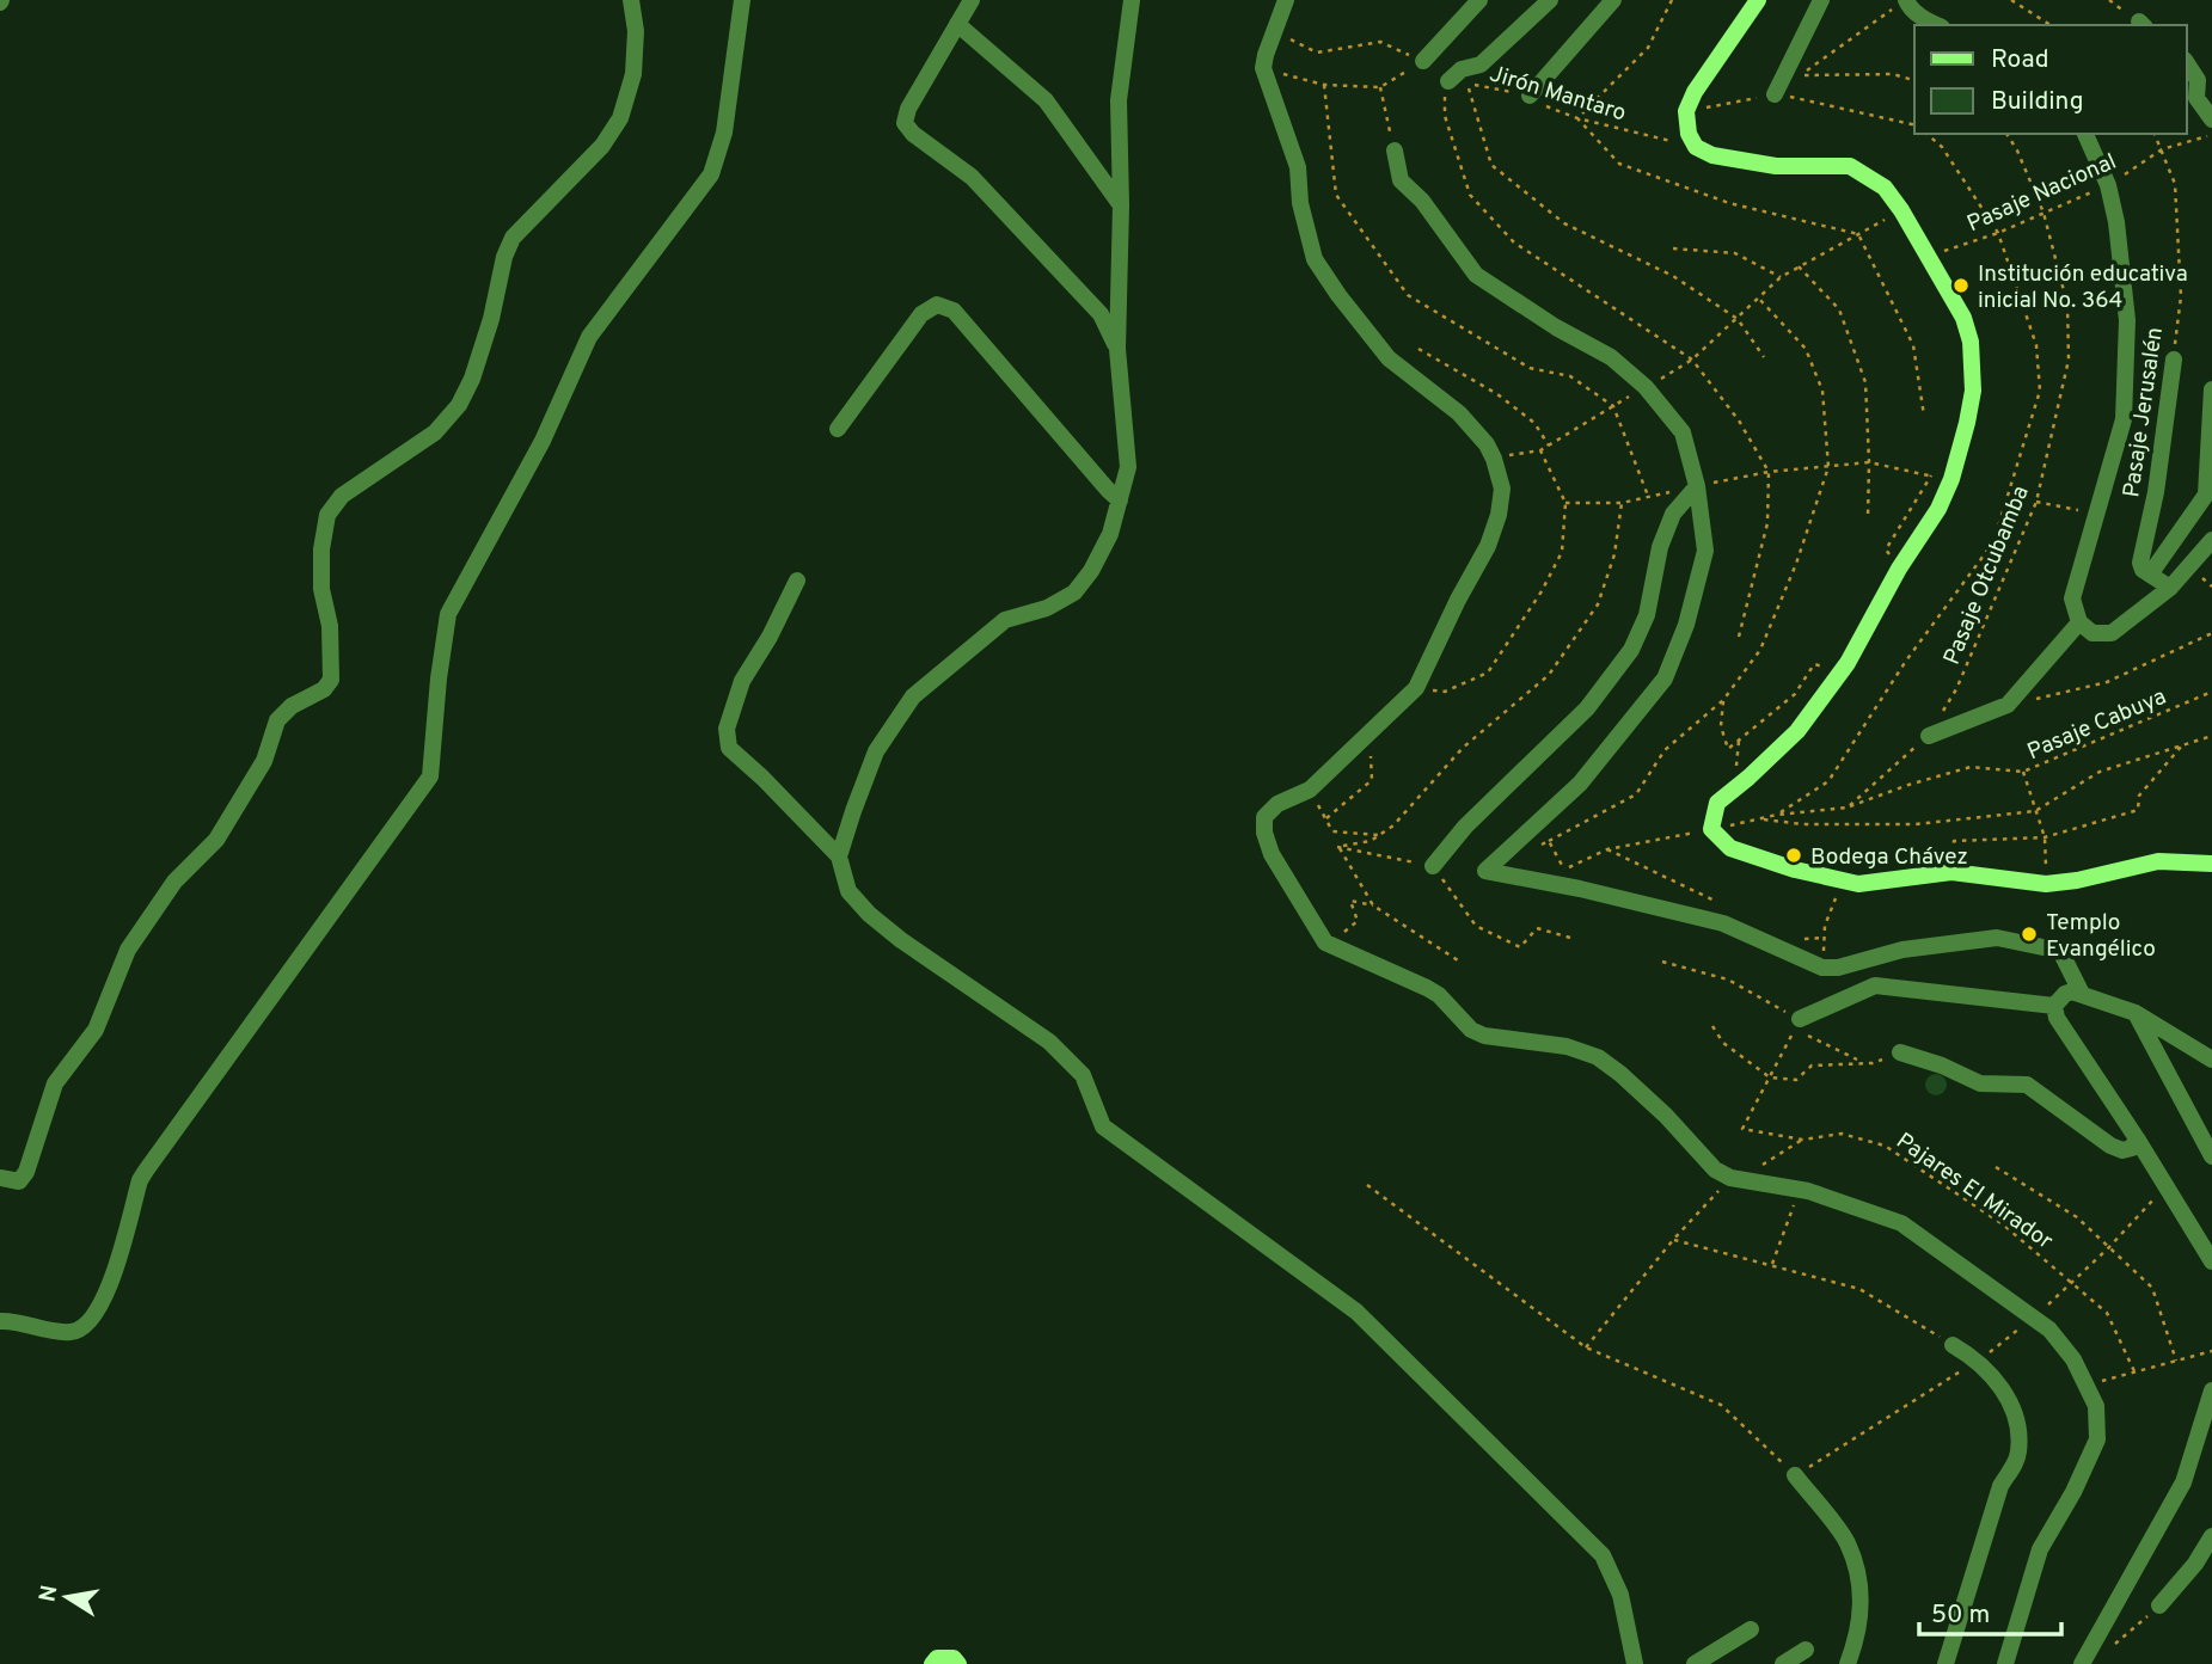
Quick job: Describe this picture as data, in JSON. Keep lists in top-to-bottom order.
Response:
{
  "streets": {
    "street": ["Pasaje Jerusalén"],
    "path": [
      "Jirón Mantaro",
      "Pasaje Nacional",
      "Pasaje Otcubamba",
      "Pasaje Cabuya",
      "Pajares El Mirador"
    ]
  },
  "crossings": [
    ["Pasaje Nacional", "Pasaje Jerusalén"],
    ["Pasaje Nacional", "Pasaje Otcubamba"],
    ["Pasaje Otcubamba", "Pasaje Cabuya"]
  ],
  "places": ["Institución educativa inicial No. 364", "Bodega Chávez", "Templo Evangélico"],
  "legend": ["Road", "Building"],
  "scale_bar": "50 m",
  "north": "left"
}
